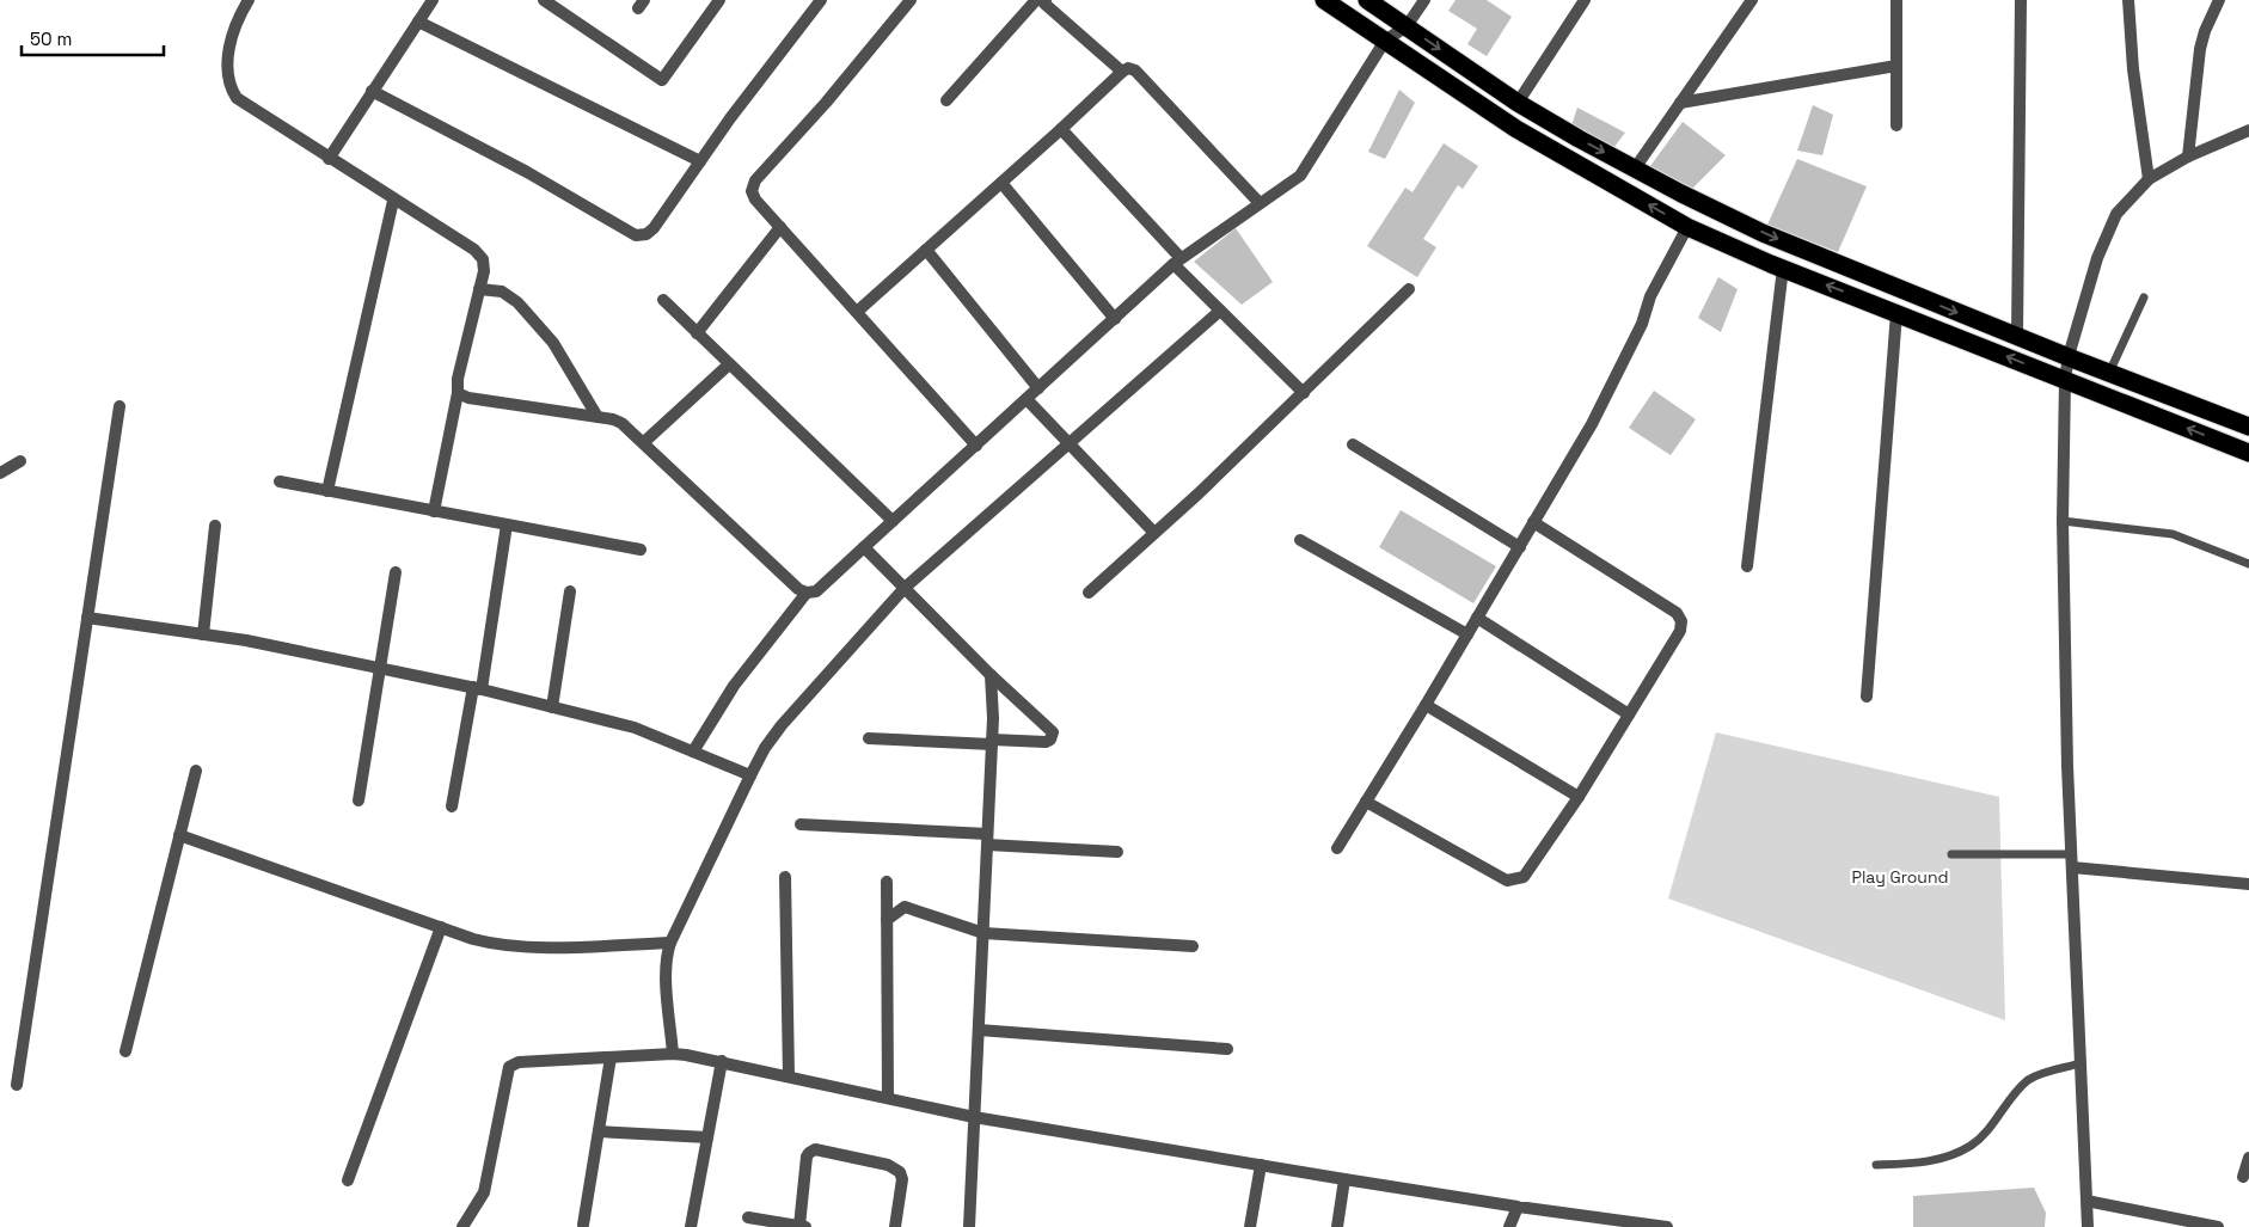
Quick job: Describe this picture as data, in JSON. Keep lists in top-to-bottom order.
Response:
{
  "parks": ["Play Ground"],
  "scale_bar": "50 m"
}
